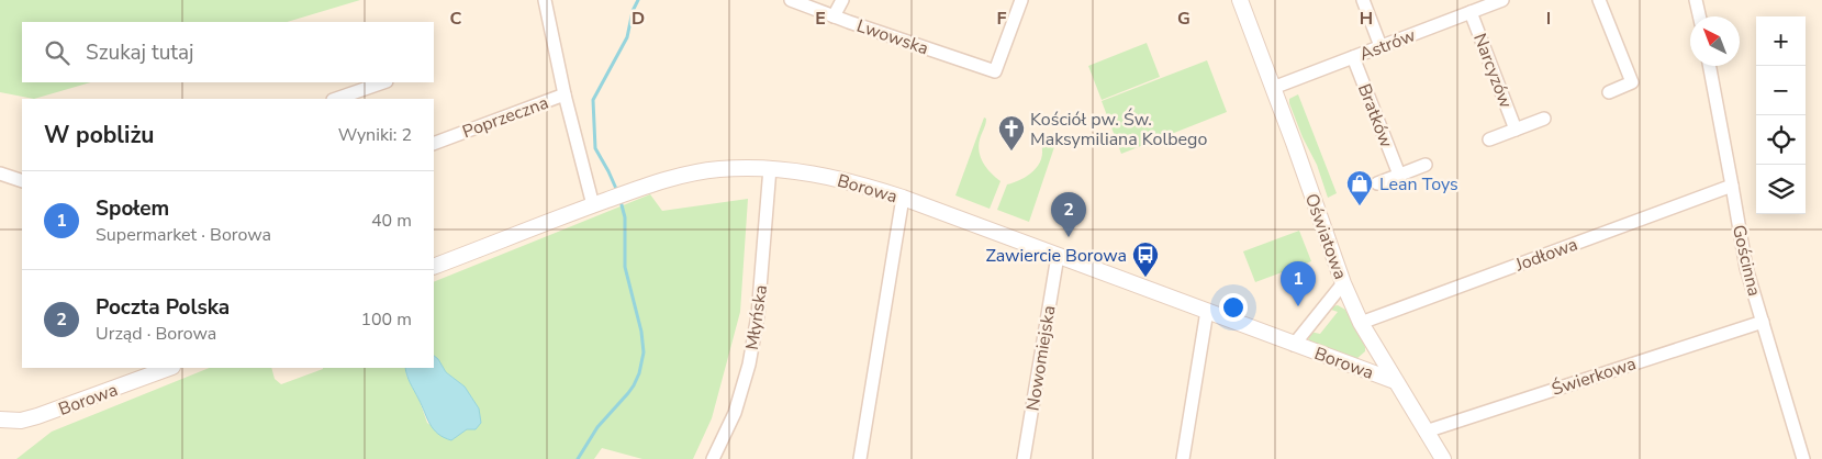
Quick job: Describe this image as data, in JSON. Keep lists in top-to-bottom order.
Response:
{
  "streets": {
    "street": [
      "Lwowska",
      "Astrów",
      "Narcyzów",
      "Bratków",
      "Poprzeczna",
      "Borowa",
      "Oświatowa",
      "Jodłowa",
      "Gościnna",
      "Młyńska",
      "Nowomiejska",
      "Świerkowa"
    ]
  },
  "crossings": [
    ["Astrów", "Narcyzów"],
    ["Astrów", "Bratków"],
    ["Astrów", "Oświatowa"],
    ["Poprzeczna", "Borowa"],
    ["Borowa", "Oświatowa"],
    ["Borowa", "Młyńska"],
    ["Borowa", "Nowomiejska"],
    ["Oświatowa", "Jodłowa"],
    ["Oświatowa", "Świerkowa"],
    ["Jodłowa", "Gościnna"],
    ["Gościnna", "Świerkowa"]
  ],
  "places": {
    "church": ["Kościół pw. Św. Maksymiliana Kolbego"],
    "shop": ["Lean Toys"],
    "bus stop": ["Zawiercie Borowa"]
  },
  "north": "top left",
  "page": {
    "map_buttons": ["+", "−"],
    "search": "Szukaj tutaj",
    "heading": ["W pobliżu", "Wyniki: 2"],
    "list": [
      {
        "mark": "1",
        "name": "Społem",
        "note": "Supermarket · Borowa",
        "value": "40 m"
      },
      {
        "mark": "2",
        "name": "Poczta Polska",
        "note": "Urząd · Borowa",
        "value": "100 m"
      }
    ],
    "pins": ["2", "1"]
  },
  "grid": {
    "columns": [
      "C",
      "D",
      "E",
      "F",
      "G",
      "H",
      "I"
    ]
  }
}
